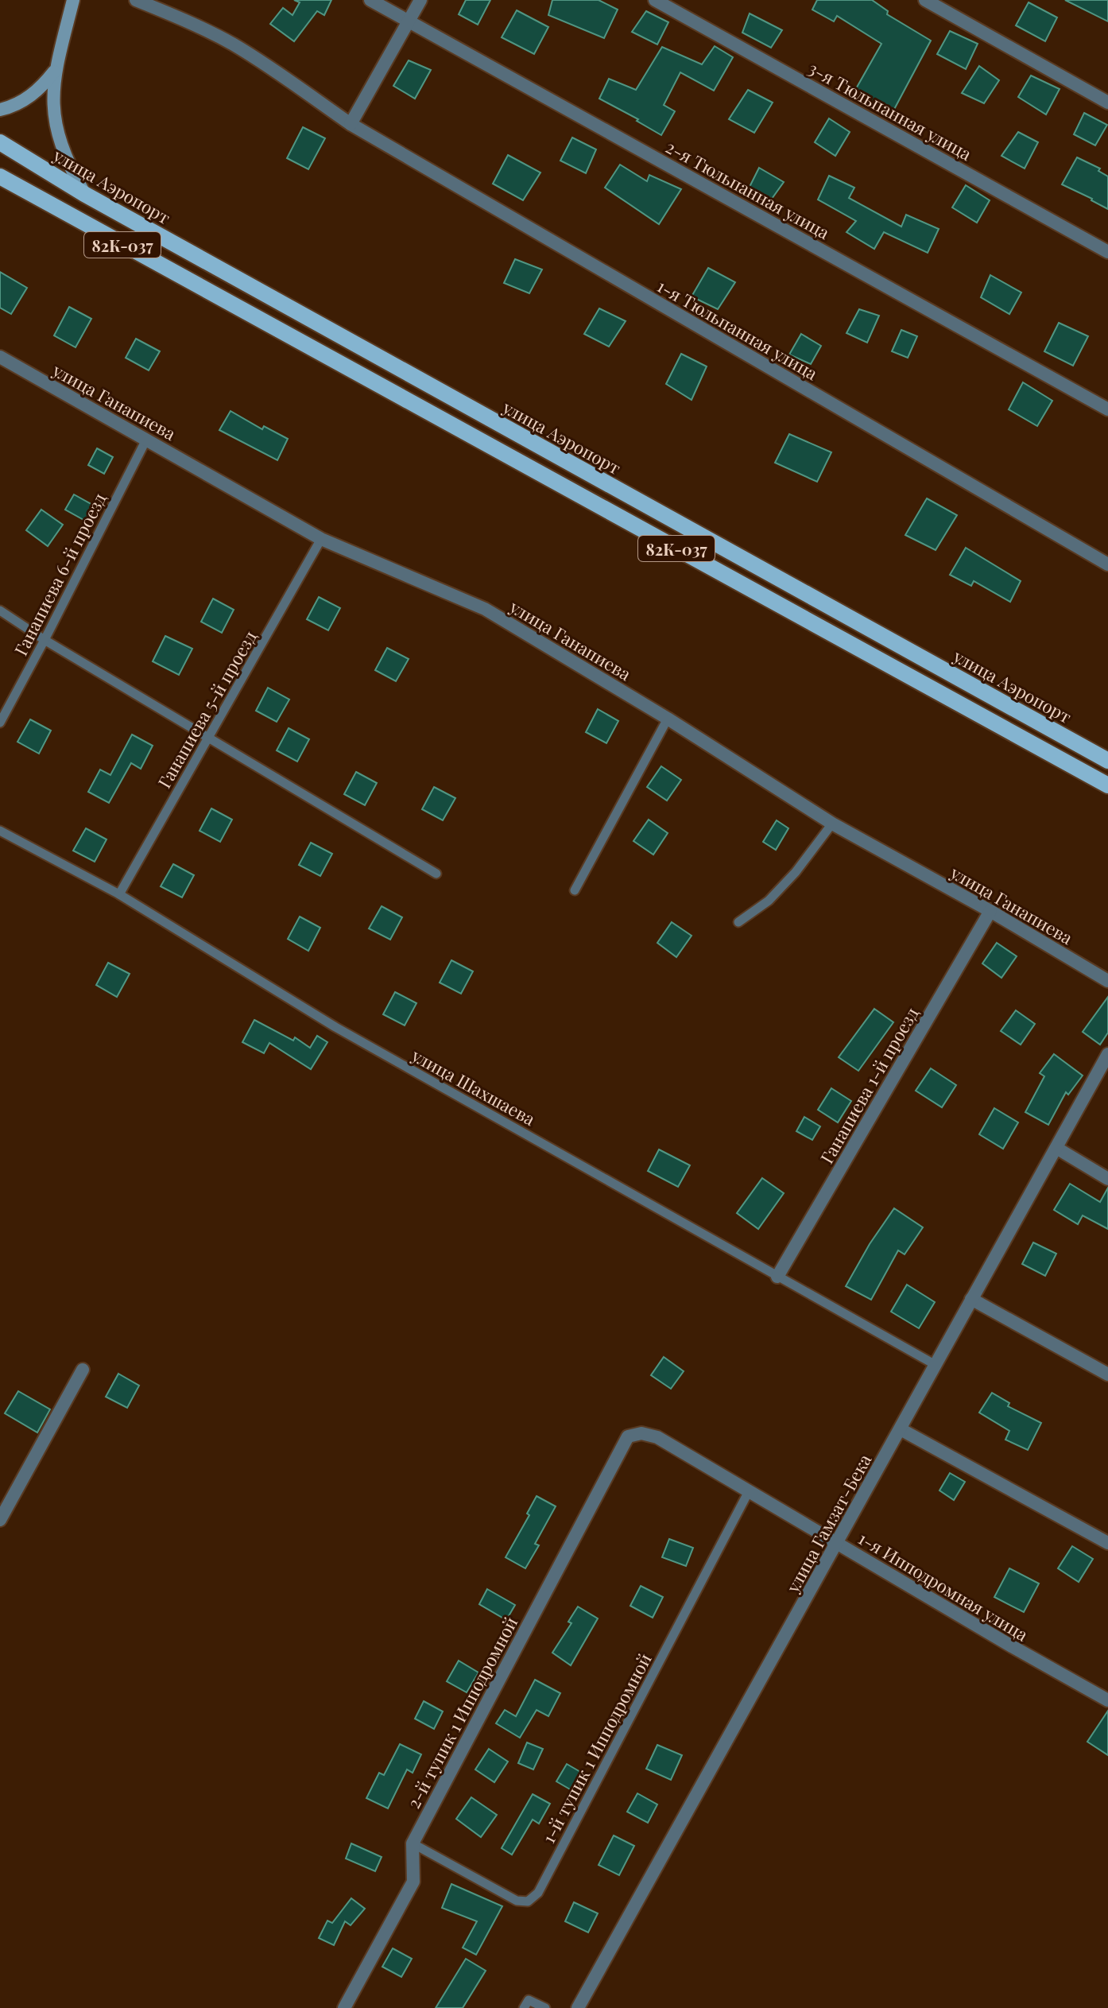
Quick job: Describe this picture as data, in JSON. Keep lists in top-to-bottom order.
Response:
{
  "streets": {
    "main road": ["улица Аэропорт", "82К-037"],
    "street": [
      "3-я Тюльпанная улица",
      "2-я Тюльпанная улица",
      "1-я Тюльпанная улица",
      "улица Ганапиева",
      "Ганапиева 1-й проезд",
      "улица Гамзат-Бека",
      "1-я Ипподромная улица",
      "2-й тупик 1 Ипподромной"
    ],
    "lane": [
      "Ганапиева 6-й проезд",
      "Ганапиева 5-й проезд",
      "улица Шахшаева",
      "1-й тупик 1 Ипподромной"
    ]
  },
  "crossings": [
    ["улица Ганапиева", "Ганапиева 6-й проезд"],
    ["улица Ганапиева", "Ганапиева 5-й проезд"],
    ["улица Ганапиева", "Ганапиева 1-й проезд"],
    ["Ганапиева 5-й проезд", "улица Шахшаева"],
    ["Ганапиева 1-й проезд", "улица Шахшаева"],
    ["улица Шахшаева", "улица Гамзат-Бека"],
    ["улица Гамзат-Бека", "1-я Ипподромная улица"],
    ["1-я Ипподромная улица", "2-й тупик 1 Ипподромной"],
    ["1-я Ипподромная улица", "1-й тупик 1 Ипподромной"],
    ["2-й тупик 1 Ипподромной", "1-й тупик 1 Ипподромной"]
  ]
}
